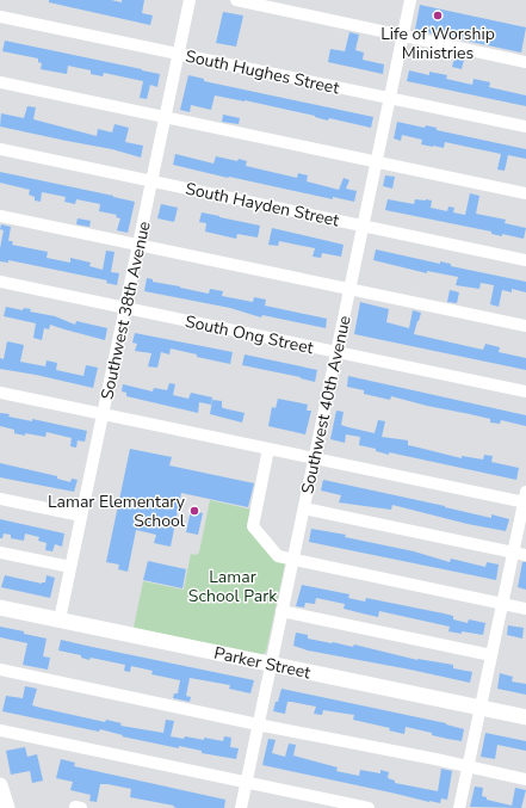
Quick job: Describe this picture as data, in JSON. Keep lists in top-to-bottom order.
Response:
{
  "streets": {
    "main road": ["Parker Street"],
    "street": [
      "South Hughes Street",
      "South Hayden Street",
      "Southwest 38th Avenue",
      "South Ong Street",
      "Southwest 40th Avenue"
    ]
  },
  "crossings": [
    ["South Hughes Street", "Southwest 38th Avenue"],
    ["South Hughes Street", "Southwest 40th Avenue"],
    ["South Hayden Street", "Southwest 38th Avenue"],
    ["South Hayden Street", "Southwest 40th Avenue"],
    ["Southwest 38th Avenue", "South Ong Street"],
    ["Southwest 38th Avenue", "Parker Street"],
    ["South Ong Street", "Southwest 40th Avenue"],
    ["Southwest 40th Avenue", "Parker Street"]
  ],
  "parks": ["Lamar School Park"],
  "places": ["Life of Worship Ministries", "Lamar Elementary School"]
}
